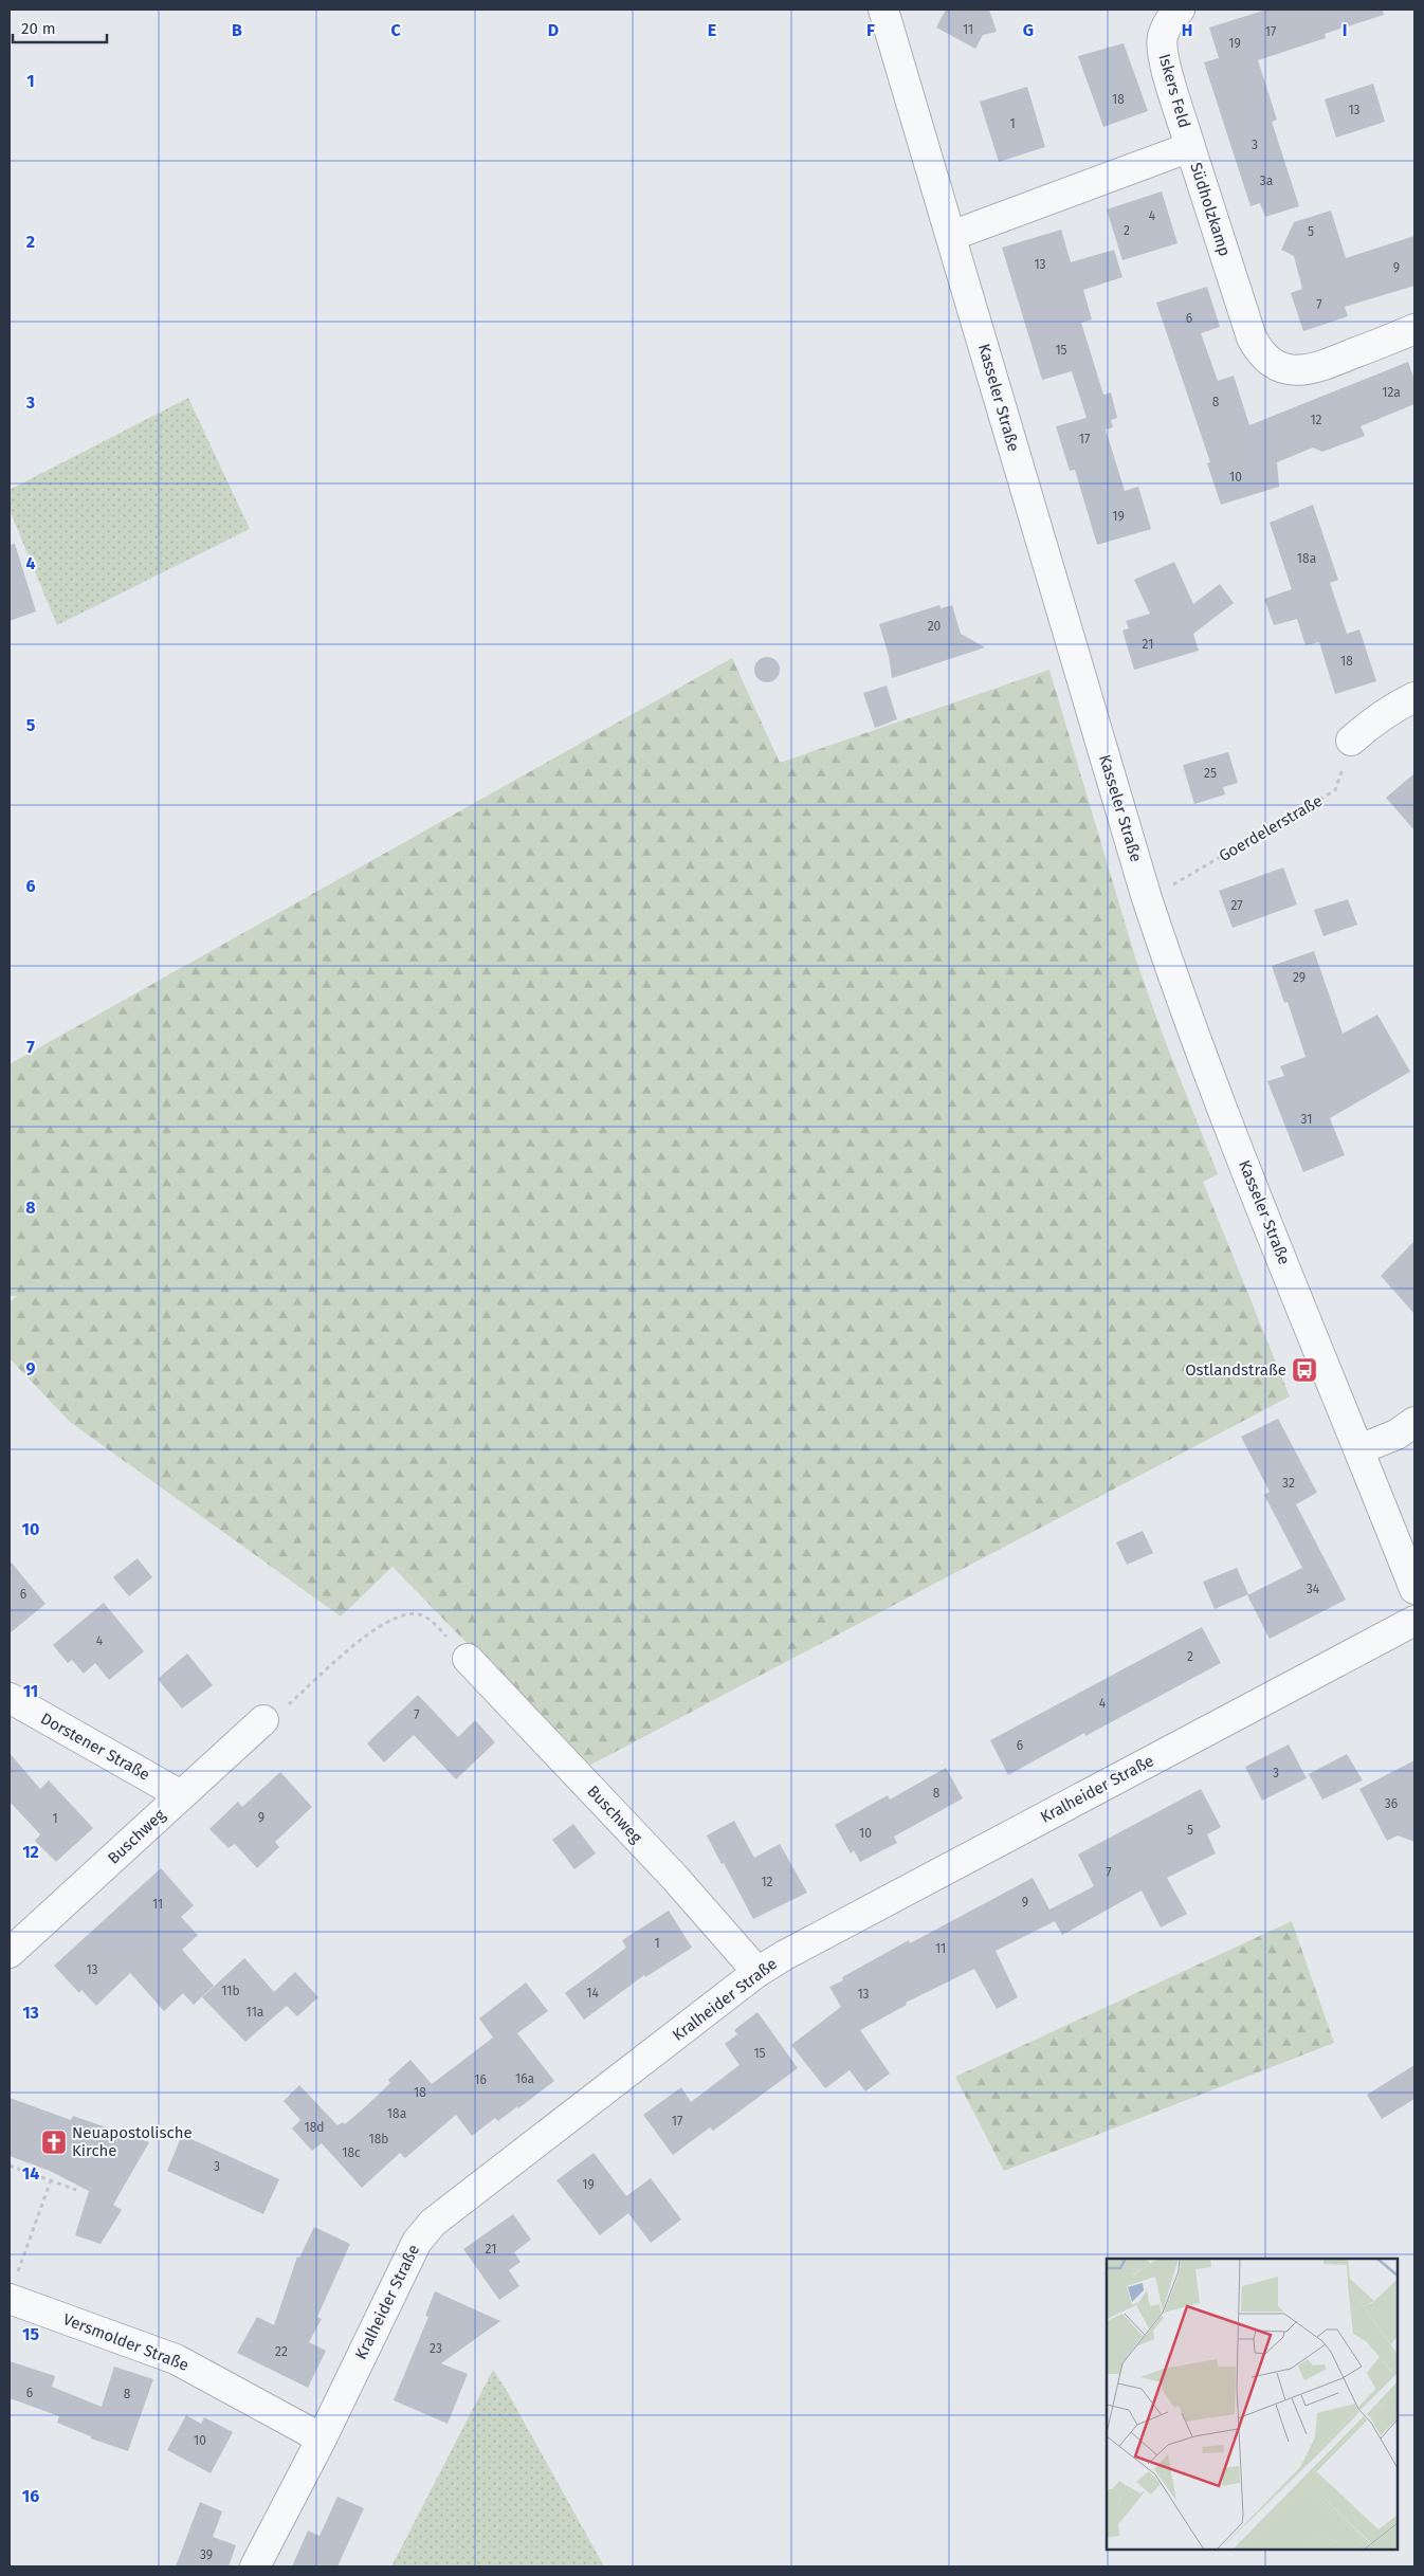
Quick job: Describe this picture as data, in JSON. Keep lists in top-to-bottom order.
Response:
{
  "streets": {
    "street": [
      "Iskers Feld",
      "Südholzkamp",
      "Kasseler Straße",
      "Dorstener Straße",
      "Kralheider Straße",
      "Buschweg",
      "Versmolder Straße"
    ],
    "path": ["Goerdelerstraße"]
  },
  "crossings": [
    ["Iskers Feld", "Südholzkamp"],
    ["Südholzkamp", "Kasseler Straße"],
    ["Kasseler Straße", "Goerdelerstraße"],
    ["Dorstener Straße", "Buschweg"],
    ["Kralheider Straße", "Buschweg"],
    ["Kralheider Straße", "Versmolder Straße"]
  ],
  "places": {
    "bus stop": ["Ostlandstraße"],
    "church": ["Neuapostolische Kirche"]
  },
  "house_numbers": [
    "11",
    "17",
    "19",
    "18",
    "13",
    "1",
    "3",
    "3a",
    "4",
    "2",
    "5",
    "13",
    "9",
    "7",
    "6",
    "15",
    "12a",
    "8",
    "12",
    "17",
    "10",
    "19",
    "18a",
    "20",
    "21",
    "18",
    "25",
    "27",
    "29",
    "31",
    "32",
    "34",
    "6",
    "4",
    "2",
    "4",
    "7",
    "6",
    "3",
    "8",
    "36",
    "9",
    "1",
    "5",
    "10",
    "7",
    "12",
    "9",
    "11",
    "1",
    "11",
    "13",
    "11b",
    "14",
    "13",
    "11a",
    "15",
    "16a",
    "16",
    "18",
    "18a",
    "17",
    "18d",
    "18b",
    "18c",
    "3",
    "19",
    "21",
    "23",
    "22",
    "6",
    "8",
    "10",
    "39"
  ],
  "scale_bar": "20 m",
  "grid": {
    "columns": [
      "B",
      "C",
      "D",
      "E",
      "F",
      "G",
      "H",
      "I"
    ],
    "rows": [
      "1",
      "2",
      "3",
      "4",
      "5",
      "6",
      "7",
      "8",
      "9",
      "10",
      "11",
      "12",
      "13",
      "14",
      "15",
      "16"
    ]
  }
}
